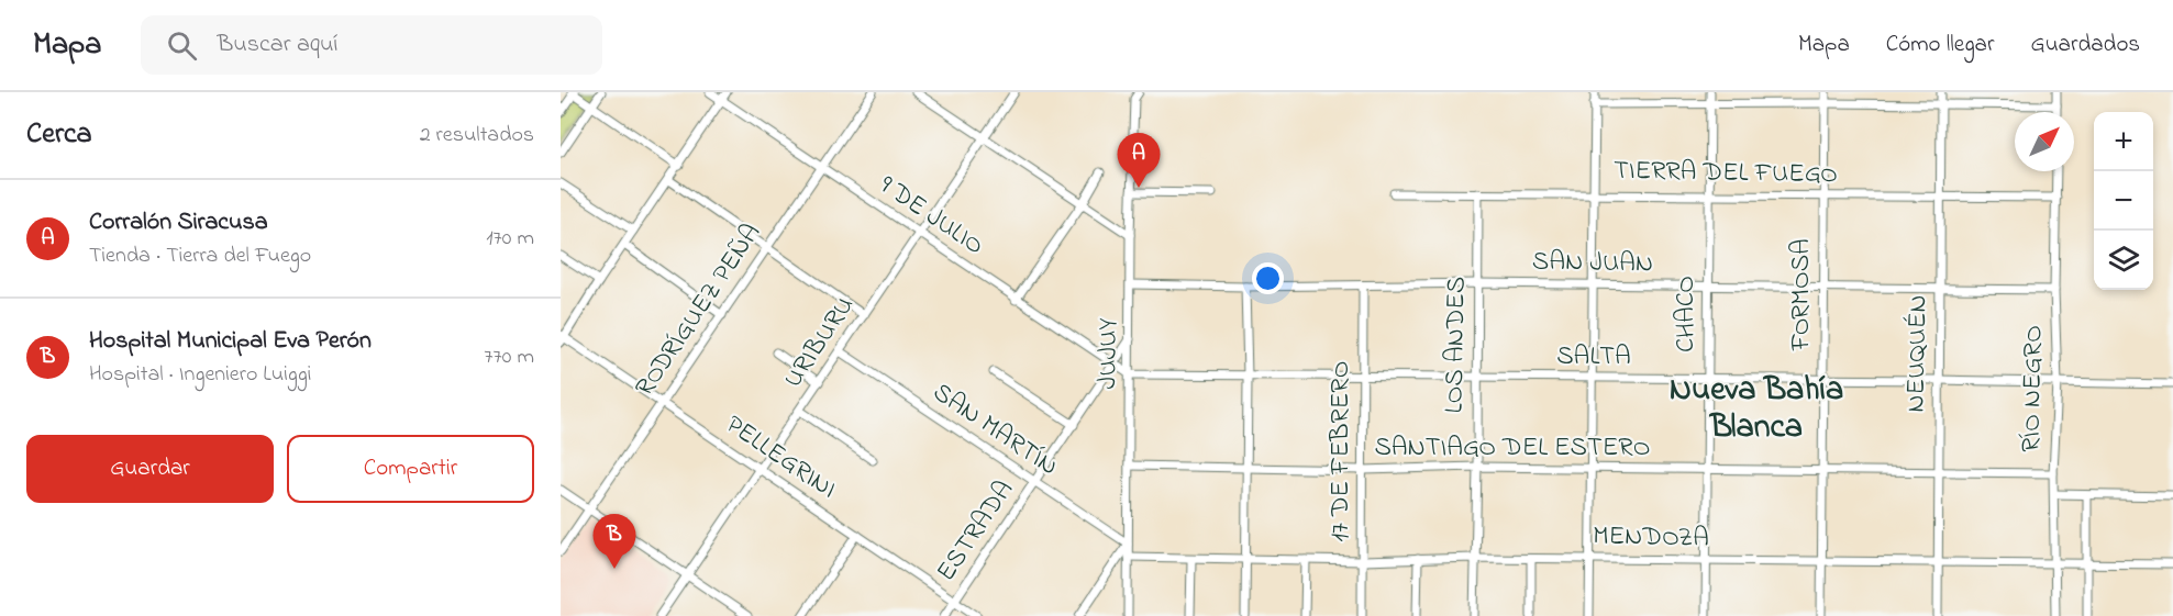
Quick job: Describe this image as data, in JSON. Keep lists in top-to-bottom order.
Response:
{
  "streets": {
    "street": [
      "TIERRA DEL FUEGO",
      "9 DE JULIO",
      "SAN JUAN",
      "FORMOSA",
      "RODRÍGUEZ PEÑA",
      "CHACO",
      "URIBURU",
      "LOS ANDES",
      "JUJUY",
      "NEUQUÉN",
      "SALTA",
      "RÍO NEGRO",
      "SAN MARTÍN",
      "SANTIAGO DEL ESTERO",
      "17 DE FEBRERO",
      "PELLEGRINI",
      "ESTRADA",
      "MENDOZA"
    ]
  },
  "crossings": [
    ["TIERRA DEL FUEGO", "FORMOSA"],
    ["TIERRA DEL FUEGO", "CHACO"],
    ["TIERRA DEL FUEGO", "LOS ANDES"],
    ["TIERRA DEL FUEGO", "NEUQUÉN"],
    ["TIERRA DEL FUEGO", "RÍO NEGRO"],
    ["9 DE JULIO", "RODRÍGUEZ PEÑA"],
    ["9 DE JULIO", "URIBURU"],
    ["9 DE JULIO", "JUJUY"],
    ["9 DE JULIO", "SALTA"],
    ["9 DE JULIO", "ESTRADA"],
    ["SAN JUAN", "FORMOSA"],
    ["SAN JUAN", "CHACO"],
    ["SAN JUAN", "LOS ANDES"],
    ["SAN JUAN", "JUJUY"],
    ["SAN JUAN", "NEUQUÉN"],
    ["SAN JUAN", "RÍO NEGRO"],
    ["SAN JUAN", "17 DE FEBRERO"],
    ["FORMOSA", "SALTA"],
    ["FORMOSA", "SANTIAGO DEL ESTERO"],
    ["FORMOSA", "MENDOZA"],
    ["RODRÍGUEZ PEÑA", "PELLEGRINI"],
    ["CHACO", "SALTA"],
    ["CHACO", "SANTIAGO DEL ESTERO"],
    ["CHACO", "MENDOZA"],
    ["URIBURU", "SAN MARTÍN"],
    ["URIBURU", "PELLEGRINI"],
    ["LOS ANDES", "SALTA"],
    ["LOS ANDES", "SANTIAGO DEL ESTERO"],
    ["LOS ANDES", "MENDOZA"],
    ["JUJUY", "SALTA"],
    ["JUJUY", "SAN MARTÍN"],
    ["JUJUY", "SANTIAGO DEL ESTERO"],
    ["JUJUY", "ESTRADA"],
    ["JUJUY", "MENDOZA"],
    ["NEUQUÉN", "SALTA"],
    ["NEUQUÉN", "SANTIAGO DEL ESTERO"],
    ["NEUQUÉN", "MENDOZA"],
    ["SALTA", "RÍO NEGRO"],
    ["SALTA", "17 DE FEBRERO"],
    ["RÍO NEGRO", "SANTIAGO DEL ESTERO"],
    ["RÍO NEGRO", "MENDOZA"],
    ["SAN MARTÍN", "ESTRADA"],
    ["SANTIAGO DEL ESTERO", "17 DE FEBRERO"],
    ["17 DE FEBRERO", "MENDOZA"],
    ["PELLEGRINI", "ESTRADA"]
  ],
  "districts": ["Nueva Bahía Blanca"],
  "north": "top right",
  "page": {
    "header": "Mapa",
    "search": "Buscar aquí",
    "nav": ["Mapa", "Cómo llegar", "Guardados"],
    "heading": ["Cerca", "2 resultados"],
    "map_buttons": ["+", "−"],
    "pins": ["A", "B"],
    "list": [
      {
        "mark": "A",
        "name": "Corralón Siracusa",
        "note": "Tienda · Tierra del Fuego",
        "value": "170 m"
      },
      {
        "mark": "B",
        "name": "Hospital Municipal Eva Perón",
        "note": "Hospital · Ingeniero Luiggi",
        "value": "770 m"
      }
    ],
    "buttons": ["Guardar", "Compartir"]
  }
}
